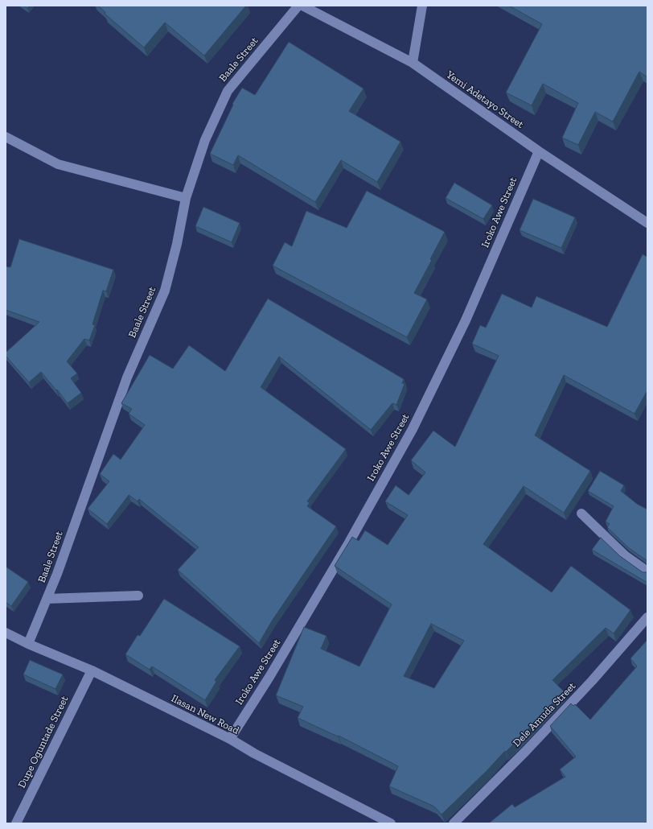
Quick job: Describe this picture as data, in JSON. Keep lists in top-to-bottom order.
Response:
{
  "streets": {
    "street": [
      "Baale Street",
      "Yemi Adetayo Street",
      "Iroko Awe Street",
      "Ilasan New Road",
      "Dele Amuda Street",
      "Dupe Oguntade Street"
    ]
  },
  "crossings": [
    ["Baale Street", "Ilasan New Road"],
    ["Yemi Adetayo Street", "Iroko Awe Street"],
    ["Iroko Awe Street", "Ilasan New Road"],
    ["Ilasan New Road", "Dupe Oguntade Street"]
  ]
}
